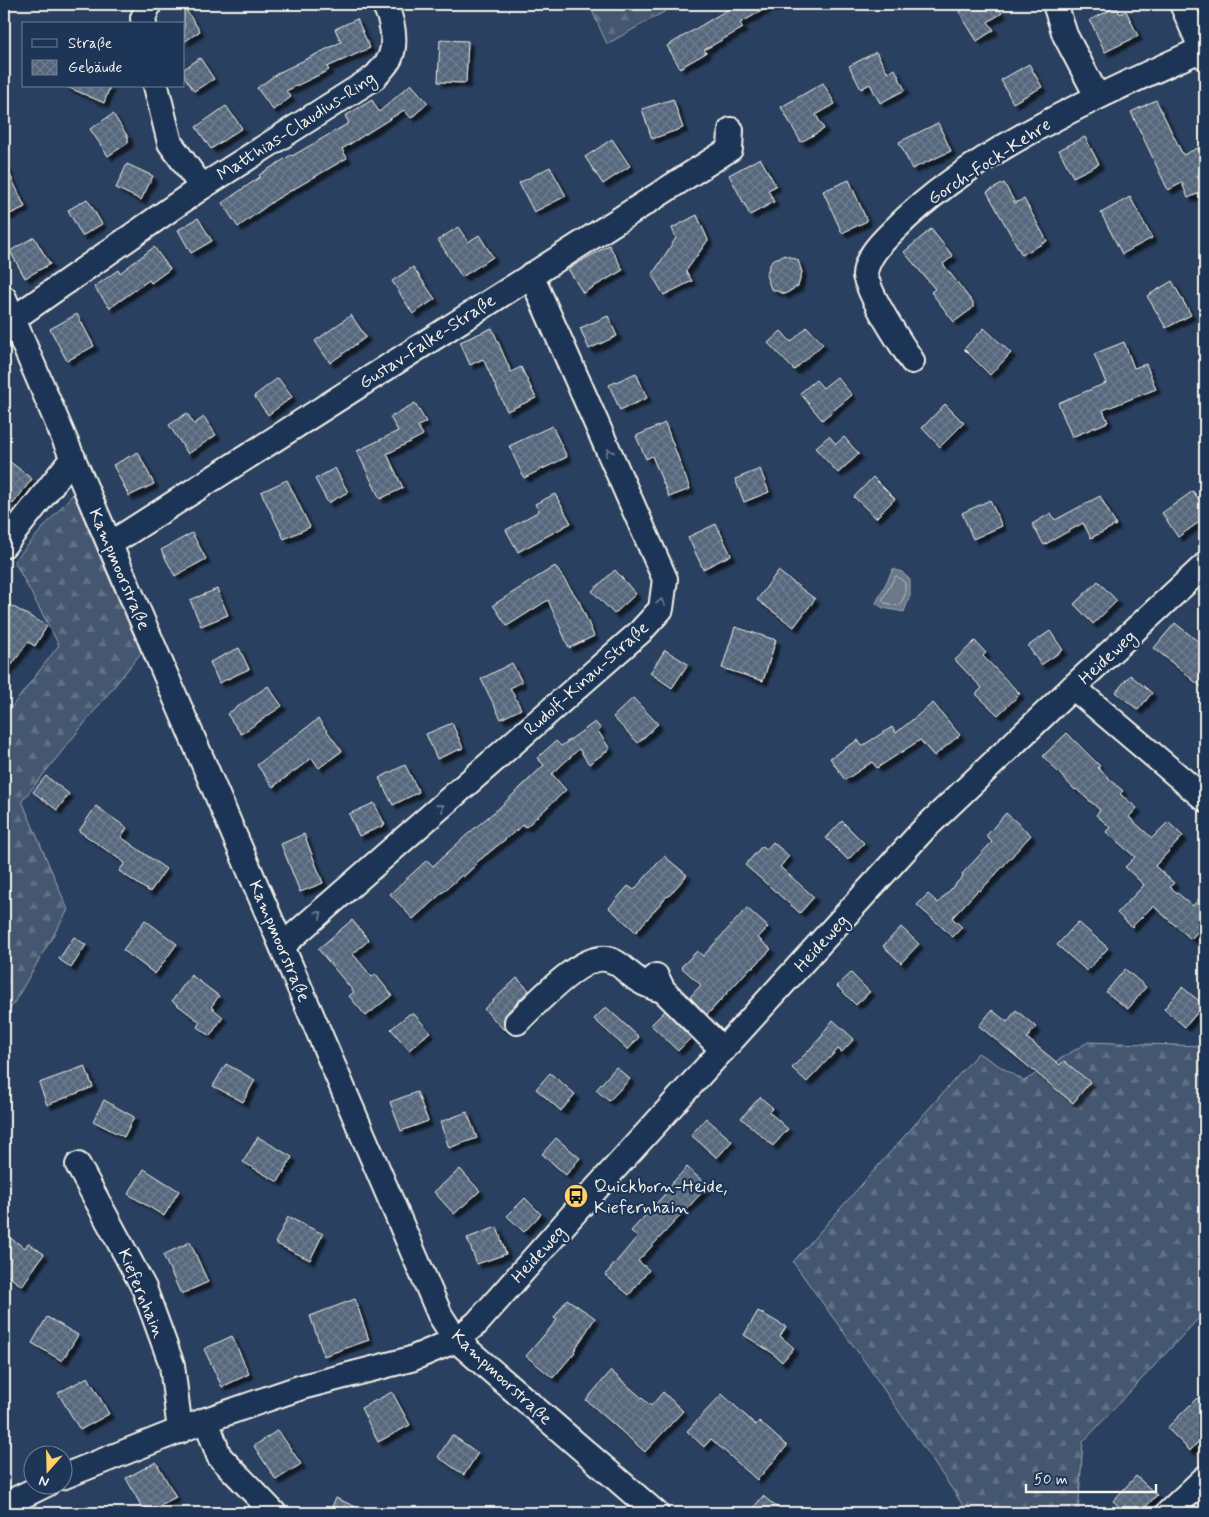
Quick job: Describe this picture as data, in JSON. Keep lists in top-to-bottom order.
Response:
{
  "streets": {
    "street": [
      "Matthias-Claudius-Ring",
      "Gorch-Fock-Kehre",
      "Gustav-Falke-Straße",
      "Kampmoorstraße",
      "Heideweg",
      "Rudolf-Kinau-Straße",
      "Kiefernhain"
    ]
  },
  "crossings": [
    ["Matthias-Claudius-Ring", "Kampmoorstraße"],
    ["Gustav-Falke-Straße", "Kampmoorstraße"],
    ["Gustav-Falke-Straße", "Rudolf-Kinau-Straße"],
    ["Kampmoorstraße", "Heideweg"],
    ["Kampmoorstraße", "Rudolf-Kinau-Straße"]
  ],
  "one_way": ["Rudolf-Kinau-Straße"],
  "places": {
    "bus stop": ["Quickborn-Heide, Kiefernhain"]
  },
  "legend": ["Straße", "Gebäude"],
  "scale_bar": "50 m",
  "north": "bottom"
}
